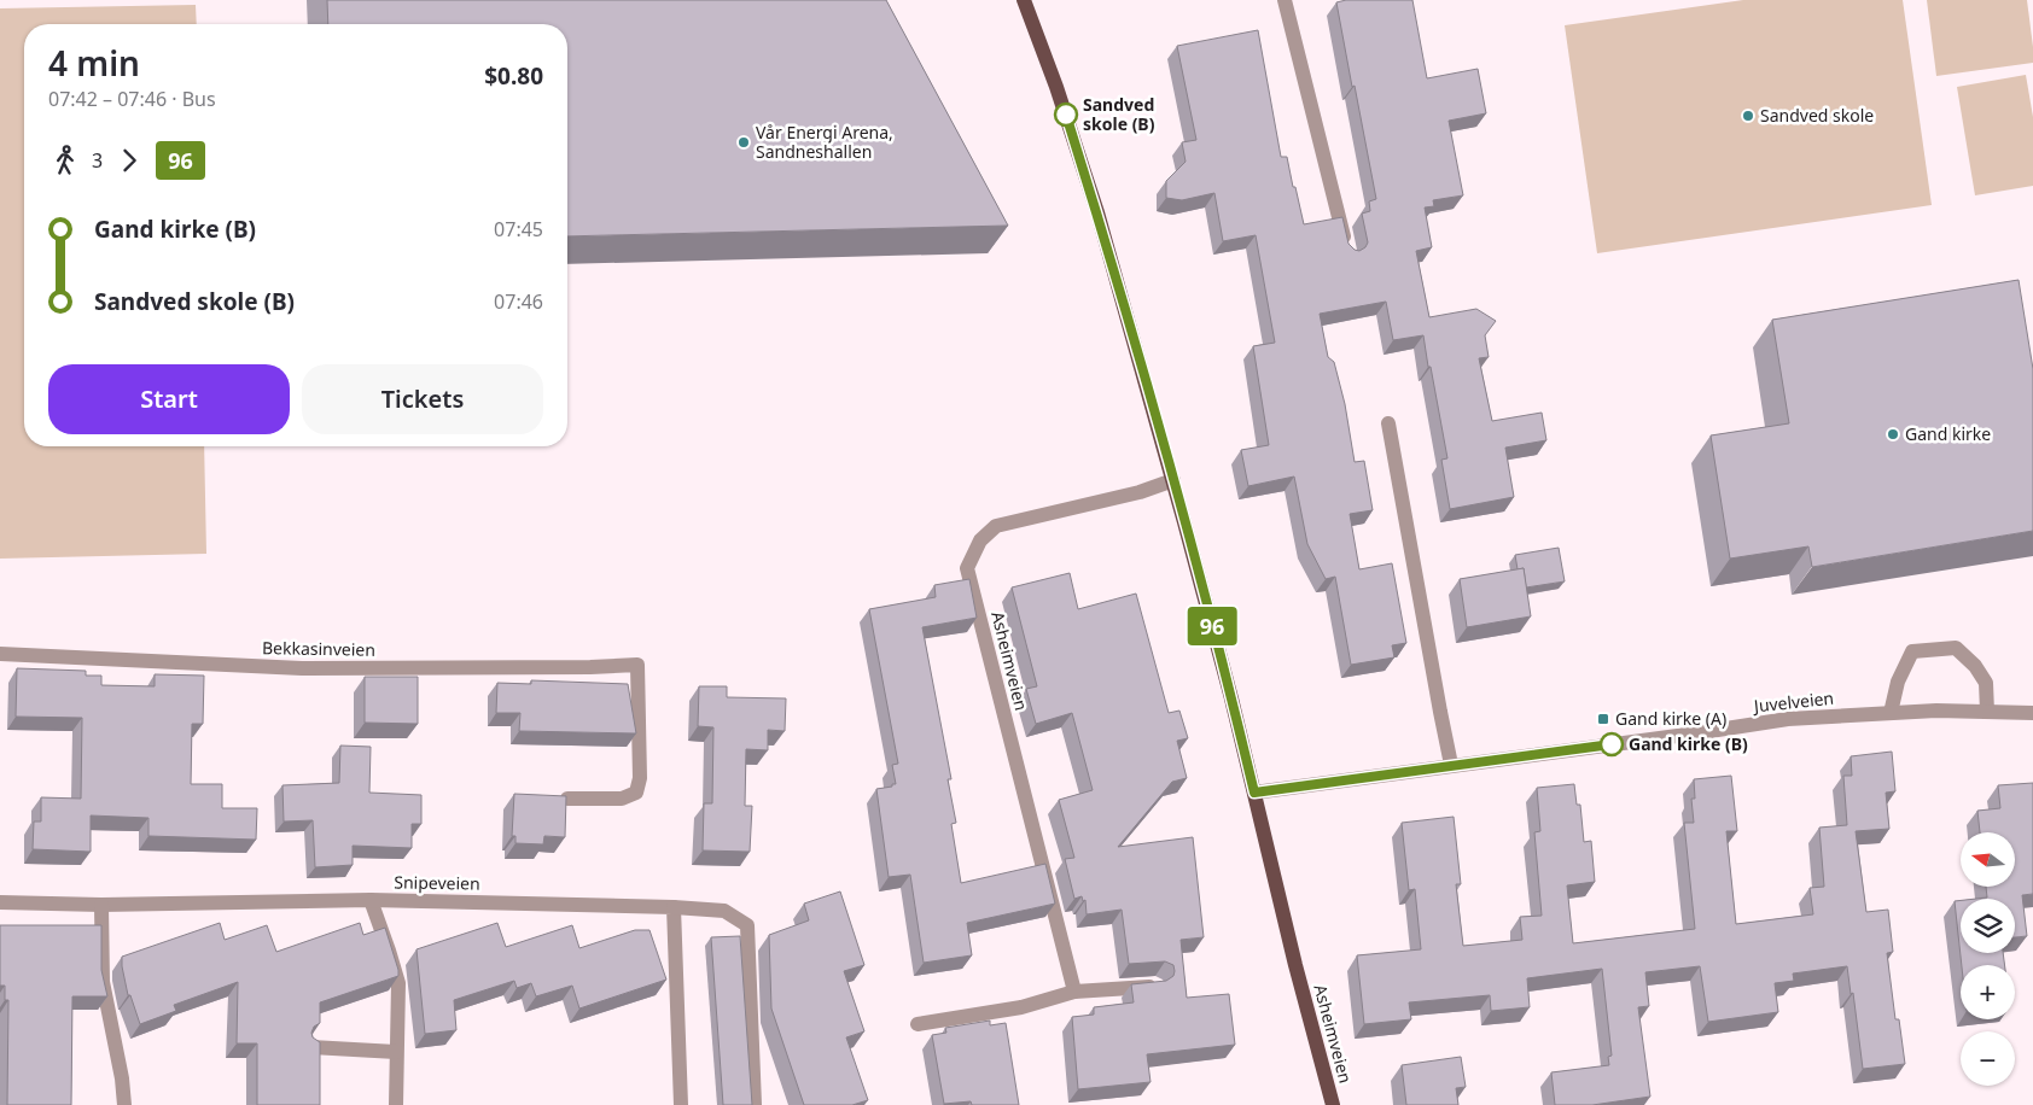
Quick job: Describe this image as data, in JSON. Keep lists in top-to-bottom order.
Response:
{
  "streets": {
    "main road": ["Asheimveien"],
    "street": ["Bekkasinveien", "Juvelveien", "Snipeveien"]
  },
  "crossings": [
    ["Asheimveien", "Juvelveien"]
  ],
  "places": {
    "other": [
      "Sandved skole (B)",
      "Sandved skole",
      "Vår Energi Arena, Sandneshallen",
      "Gand kirke",
      "Gand kirke (B)"
    ],
    "transit": ["Gand kirke (A)"]
  },
  "lines": ["bus line 96"],
  "north": "left",
  "page": {
    "on_map": "96",
    "heading": ["4 min", "07:42 – 07:46 · Bus", "$0.80"],
    "legs": ["3", "96"],
    "list": [
      {
        "name": "Gand kirke (B)",
        "value": "07:45"
      },
      {
        "name": "Sandved skole (B)",
        "value": "07:46"
      }
    ],
    "buttons": ["Start", "Tickets"],
    "map_buttons": ["+", "−"]
  }
}
